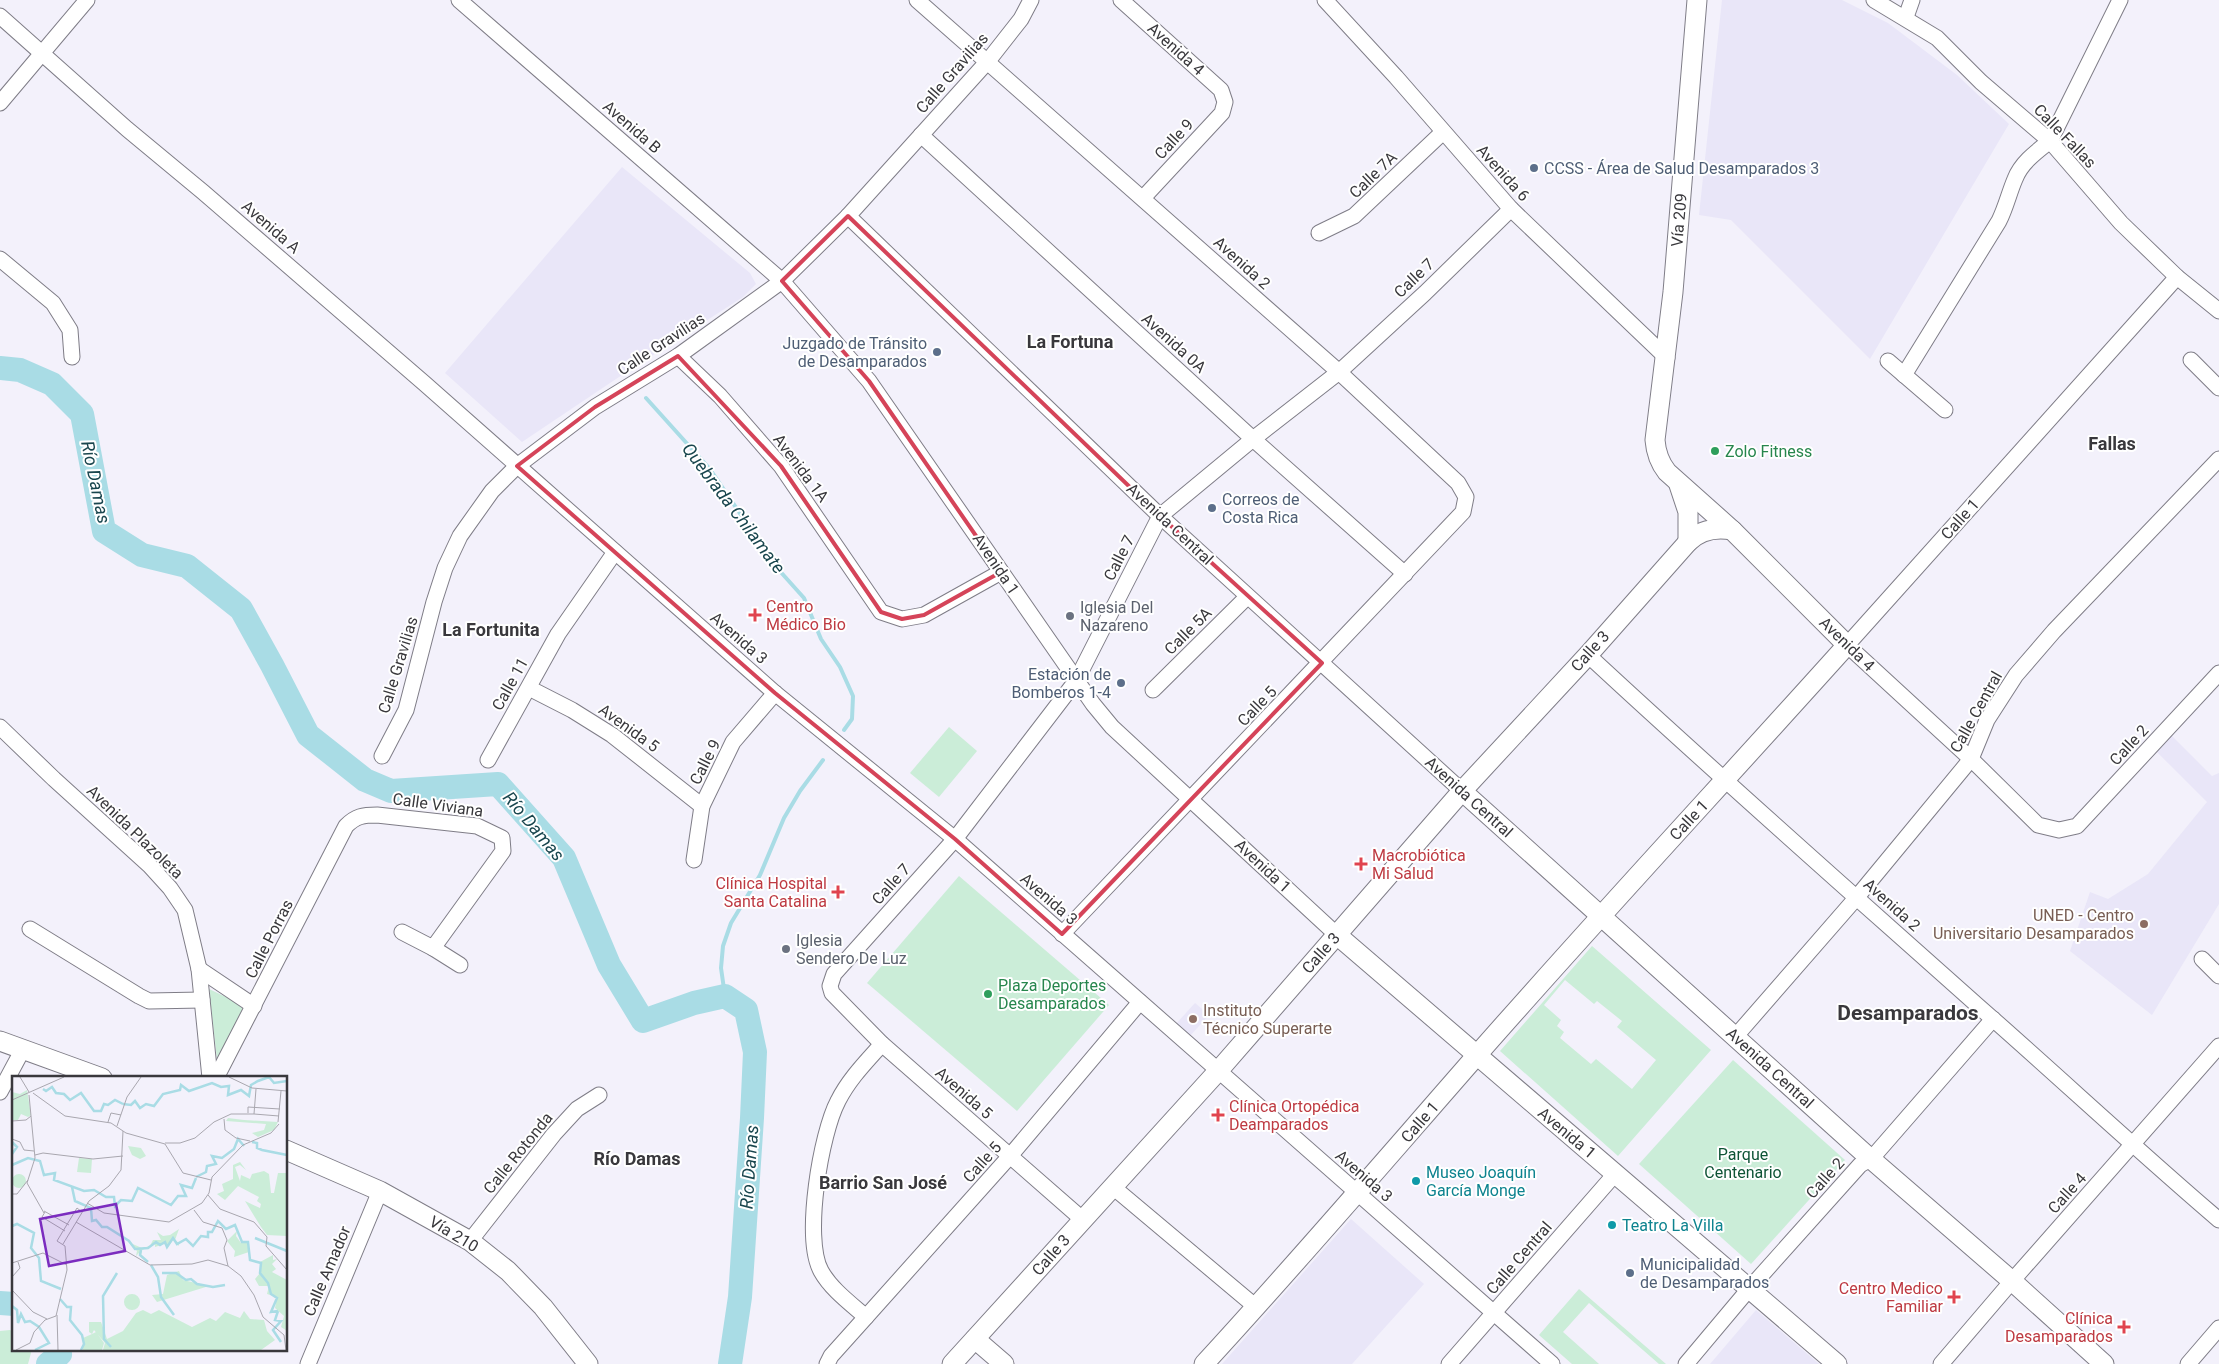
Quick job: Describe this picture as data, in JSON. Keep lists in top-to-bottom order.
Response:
{
  "streets": {
    "main road": [
      "Avenida 4",
      "Vía 209",
      "Calle 1",
      "Avenida Central",
      "Avenida 1",
      "Calle 3",
      "Vía 210"
    ],
    "street": [
      "Calle Gravilias",
      "Avenida B",
      "Calle Fallas",
      "Calle 9",
      "Avenida 6",
      "Calle 7A",
      "Avenida A",
      "Avenida 2",
      "Calle 7",
      "Avenida 0A",
      "Avenida 1A",
      "Calle 5A",
      "Avenida 3",
      "Calle 11",
      "Calle 5",
      "Calle Central",
      "Avenida 5",
      "Calle 2",
      "Calle Viviana",
      "Avenida Plazoleta",
      "Calle Porras",
      "Calle Rotonda",
      "Calle 4",
      "Calle Amador"
    ]
  },
  "crossings": [
    ["Avenida 4", "Calle 9"],
    ["Avenida 4", "Vía 209"],
    ["Avenida 4", "Calle 1"],
    ["Avenida 4", "Calle 3"],
    ["Avenida 4", "Calle Central"],
    ["Avenida 4", "Calle 2"],
    ["Calle Gravilias", "Avenida B"],
    ["Calle Gravilias", "Avenida A"],
    ["Calle Gravilias", "Avenida 2"],
    ["Calle Gravilias", "Avenida 0A"],
    ["Calle Gravilias", "Avenida 1A"],
    ["Calle Gravilias", "Avenida Central"],
    ["Calle Gravilias", "Avenida 1"],
    ["Calle Gravilias", "Avenida 3"],
    ["Avenida B", "Avenida 1"],
    ["Calle Fallas", "Calle 1"],
    ["Calle 9", "Avenida 2"],
    ["Calle 9", "Avenida 3"],
    ["Calle 9", "Avenida 5"],
    ["Avenida 6", "Calle 7A"],
    ["Avenida 6", "Vía 209"],
    ["Avenida 6", "Calle 7"],
    ["Avenida A", "Avenida 3"],
    ["Avenida 2", "Calle 7"],
    ["Avenida 2", "Calle 1"],
    ["Avenida 2", "Calle 3"],
    ["Avenida 2", "Calle 5"],
    ["Avenida 2", "Calle Central"],
    ["Avenida 2", "Calle 2"],
    ["Avenida 2", "Calle 4"],
    ["Calle 7", "Avenida 0A"],
    ["Calle 7", "Avenida Central"],
    ["Calle 7", "Avenida 1"],
    ["Calle 7", "Avenida 3"],
    ["Calle 7", "Avenida 5"],
    ["Avenida 0A", "Calle 5"],
    ["Avenida 1A", "Avenida 1"],
    ["Calle 1", "Avenida Central"],
    ["Calle 1", "Avenida 1"],
    ["Calle 1", "Avenida 3"],
    ["Avenida Central", "Calle 5A"],
    ["Avenida Central", "Calle 3"],
    ["Avenida Central", "Calle 5"],
    ["Avenida Central", "Calle Central"],
    ["Avenida Central", "Calle 2"],
    ["Avenida Central", "Calle 4"],
    ["Avenida 1", "Calle 3"],
    ["Avenida 1", "Calle 5"],
    ["Avenida 1", "Calle Central"],
    ["Avenida 1", "Calle 2"],
    ["Avenida 3", "Calle 3"],
    ["Avenida 3", "Calle 11"],
    ["Avenida 3", "Calle 5"],
    ["Avenida 3", "Calle Central"],
    ["Calle 3", "Avenida 5"],
    ["Calle 11", "Avenida 5"],
    ["Calle 5", "Avenida 5"],
    ["Calle Viviana", "Calle Porras"],
    ["Calle Rotonda", "Vía 210"],
    ["Vía 210", "Calle Amador"]
  ],
  "districts": [
    "La Fortuna",
    "Fallas",
    "La Fortunita",
    "Desamparados",
    "Río Damas",
    "Barrio San José"
  ],
  "water": ["Río Damas", "Quebrada Chilamate"],
  "parks": ["Parque Centenario"],
  "places": {
    "other": [
      "CCSS - Área de Salud Desamparados 3",
      "Juzgado de Tránsito de Desamparados",
      "Zolo Fitness",
      "Correos de Costa Rica",
      "Iglesia Del Nazareno",
      "Estación de Bomberos 1-4",
      "UNED - Centro Universitario Desamparados",
      "Iglesia Sendero De Luz",
      "Plaza Deportes Desamparados",
      "Instituto Técnico Superarte",
      "Museo Joaquín García Monge",
      "Teatro La Villa",
      "Municipalidad de Desamparados"
    ],
    "health": [
      "Centro Médico Bio",
      "Macrobiótica Mi Salud",
      "Clínica Hospital Santa Catalina",
      "Clínica Ortopédica Deamparados",
      "Centro Medico Familiar",
      "Clínica Desamparados"
    ]
  }
}
